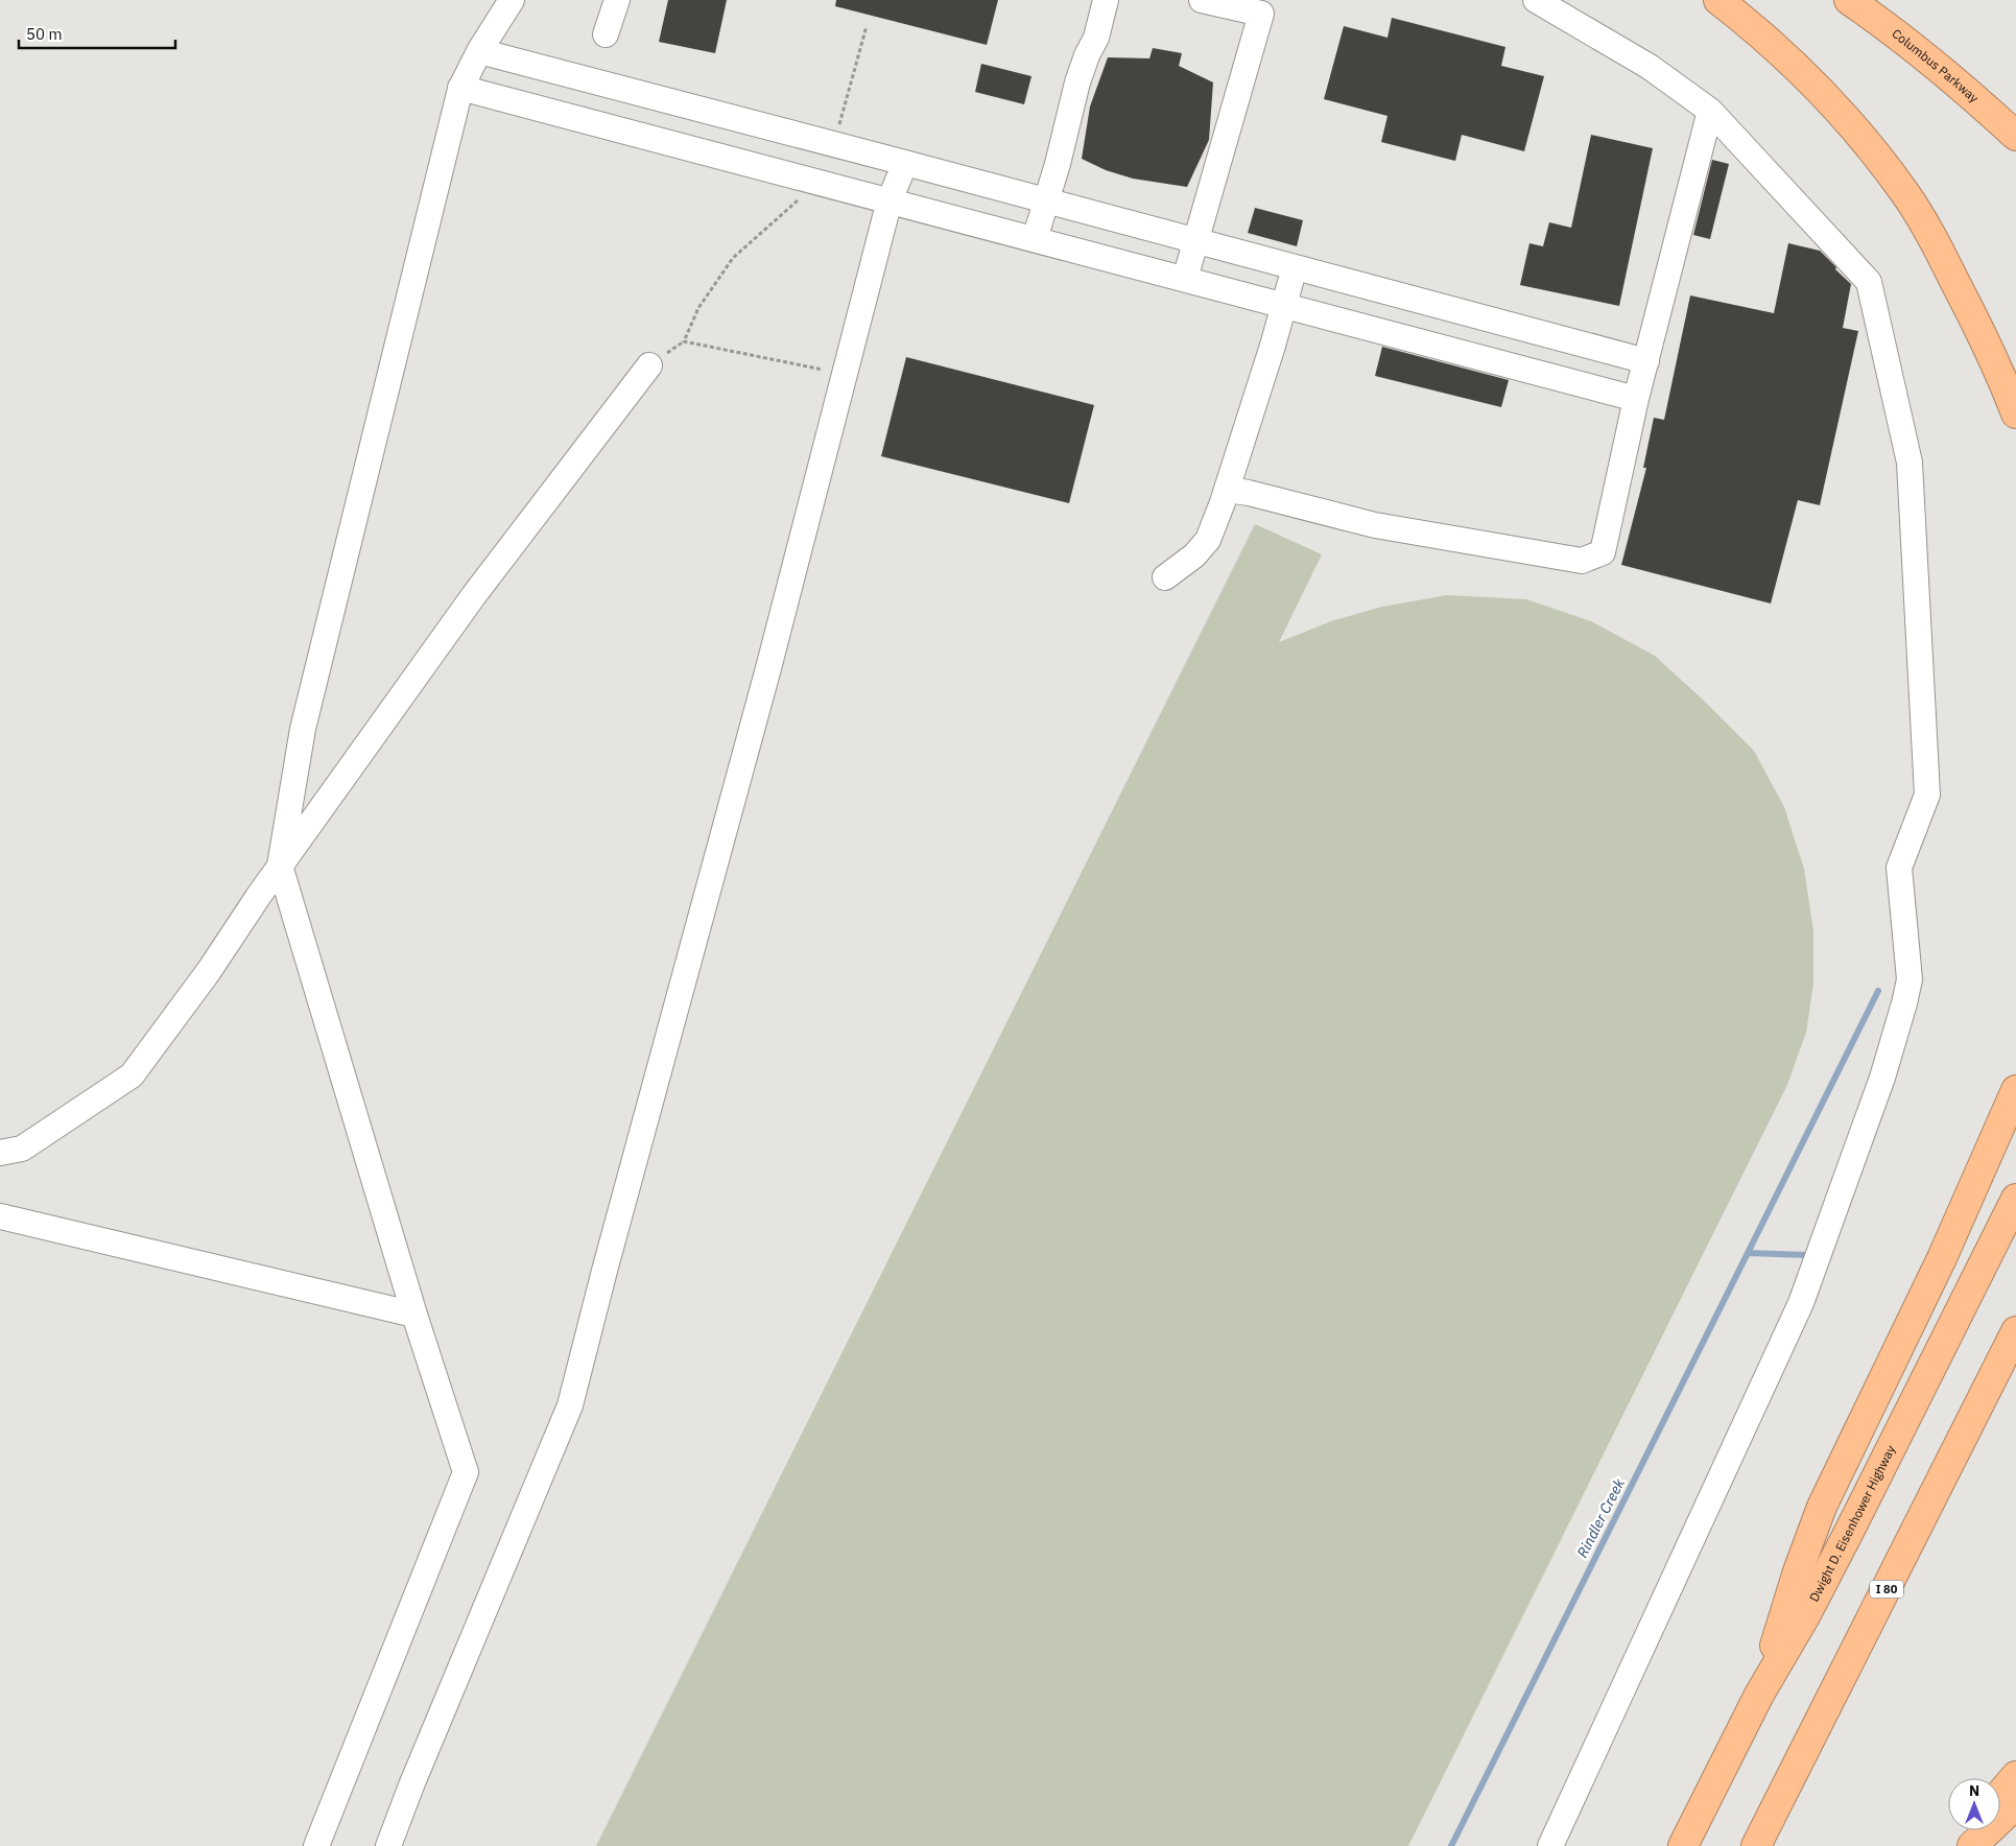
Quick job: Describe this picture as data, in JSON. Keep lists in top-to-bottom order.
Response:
{
  "streets": {
    "highway": ["Columbus Parkway", "Dwight D. Eisenhower Highway", "I 80"]
  },
  "water": ["Rindler Creek"],
  "scale_bar": "50 m",
  "north": "top"
}
